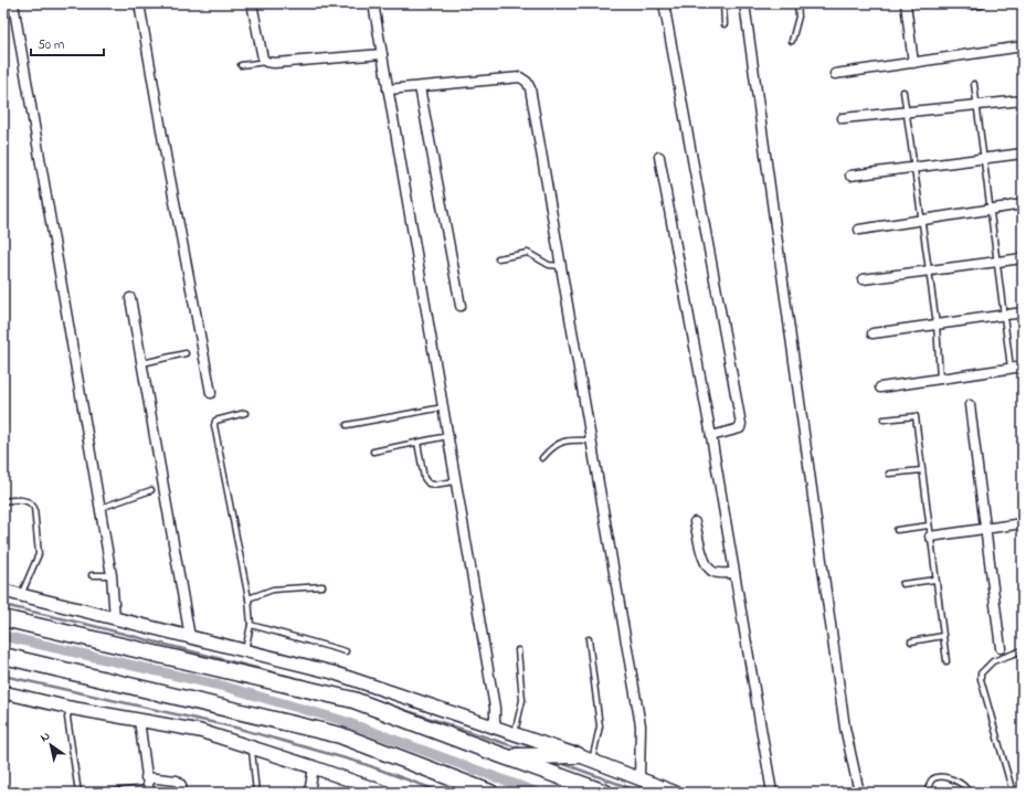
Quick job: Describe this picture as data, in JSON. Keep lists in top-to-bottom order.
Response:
{
  "scale_bar": "50 m",
  "north": "top left"
}
